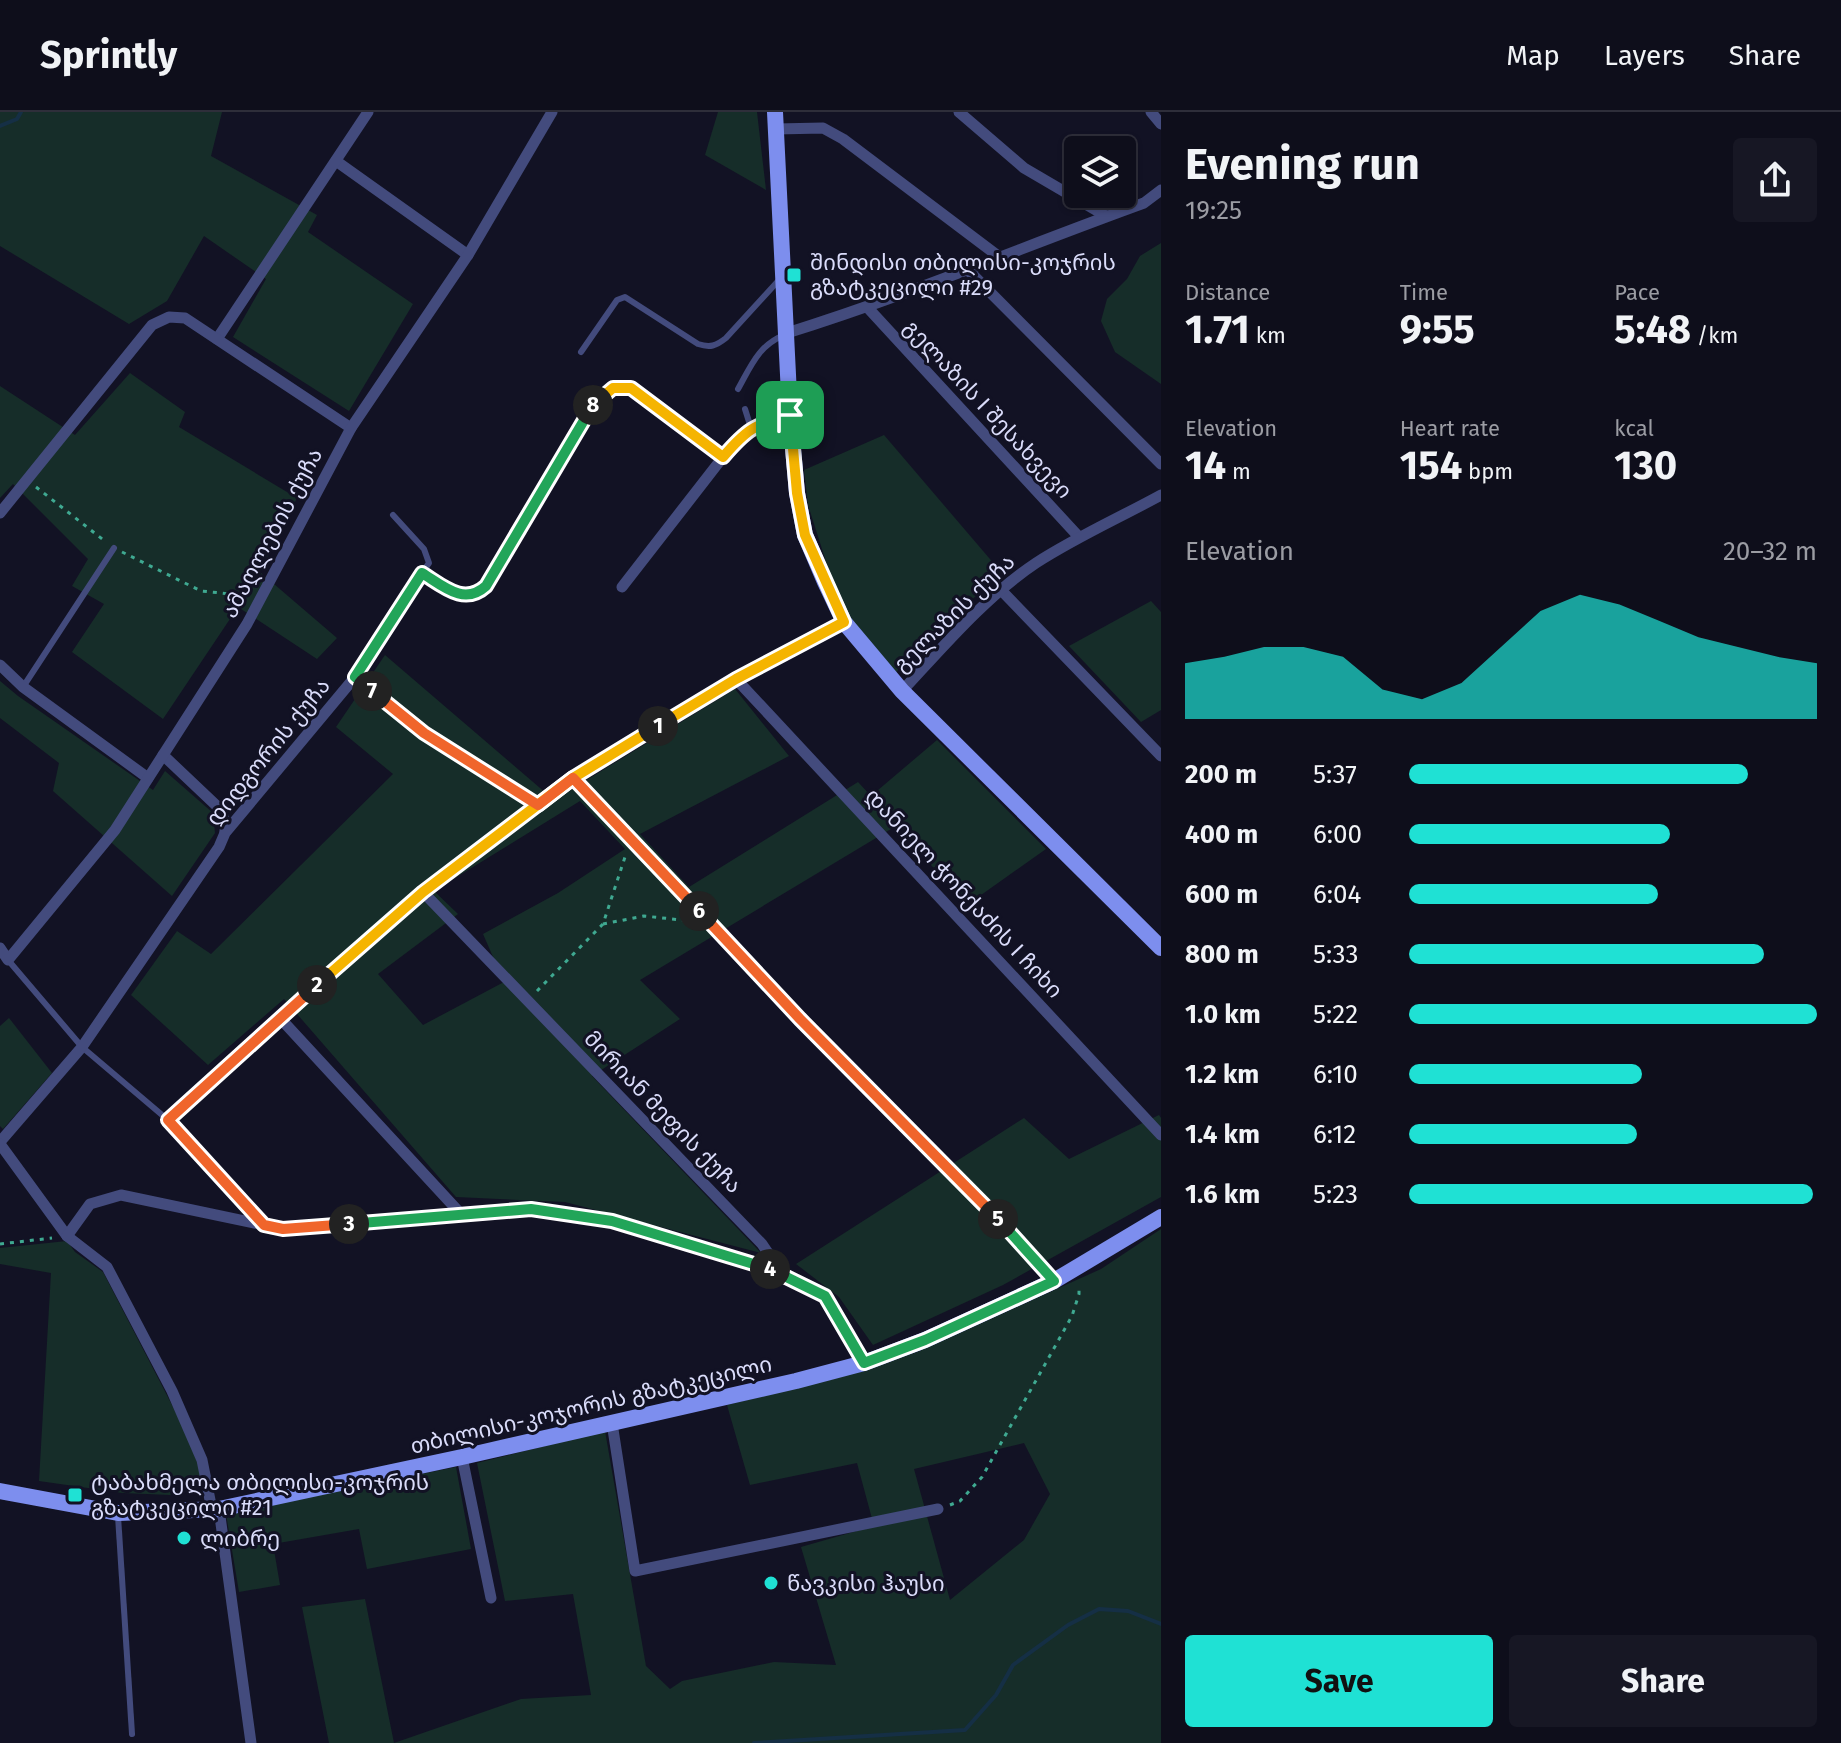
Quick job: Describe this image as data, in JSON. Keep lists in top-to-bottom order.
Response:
{
  "streets": {
    "main road": ["თბილისი-კოჯორის გზატკეცილი"],
    "street": [
      "გელაზის I შესახვევი",
      "ამაღლების ქუჩა",
      "გელაზის ქუჩა",
      "დიდგორის ქუჩა",
      "დანიელ ჭონქაძის I ჩიხი",
      "მირიან მეფის ქუჩა"
    ]
  },
  "crossings": [
    ["გელაზის I შესახვევი", "გელაზის ქუჩა"],
    ["მირიან მეფის ქუჩა", "თბილისი-კოჯორის გზატკეცილი"]
  ],
  "places": {
    "transit": ["შინდისი თბილისი-კოჯრის გზატკეცილი #29", "ტაბახმელა თბილისი-კოჯრის გზატკეცილი #21"],
    "other": ["ლიბრე", "წავკისი ჰაუსი"]
  },
  "page": {
    "header": "Sprintly",
    "nav": ["Map", "Layers", "Share"],
    "heading": ["Evening run", "19:25"],
    "stats": [
      ["Distance", "1.71 km"],
      ["Time", "9:55"],
      ["Pace", "5:48 /km"],
      ["Elevation", "14 m"],
      ["Heart rate", "154 bpm"],
      ["kcal", "130"]
    ],
    "pins": [
      "8",
      "7",
      "1",
      "6",
      "2",
      "5",
      "3",
      "4"
    ],
    "chart": ["Elevation", "20–32 m"],
    "list": [
      {
        "name": "200 m",
        "note": "5:37"
      },
      {
        "name": "400 m",
        "note": "6:00"
      },
      {
        "name": "600 m",
        "note": "6:04"
      },
      {
        "name": "800 m",
        "note": "5:33"
      },
      {
        "name": "1.0 km",
        "note": "5:22"
      },
      {
        "name": "1.2 km",
        "note": "6:10"
      },
      {
        "name": "1.4 km",
        "note": "6:12"
      },
      {
        "name": "1.6 km",
        "note": "5:23"
      }
    ],
    "buttons": ["Save", "Share"]
  }
}
